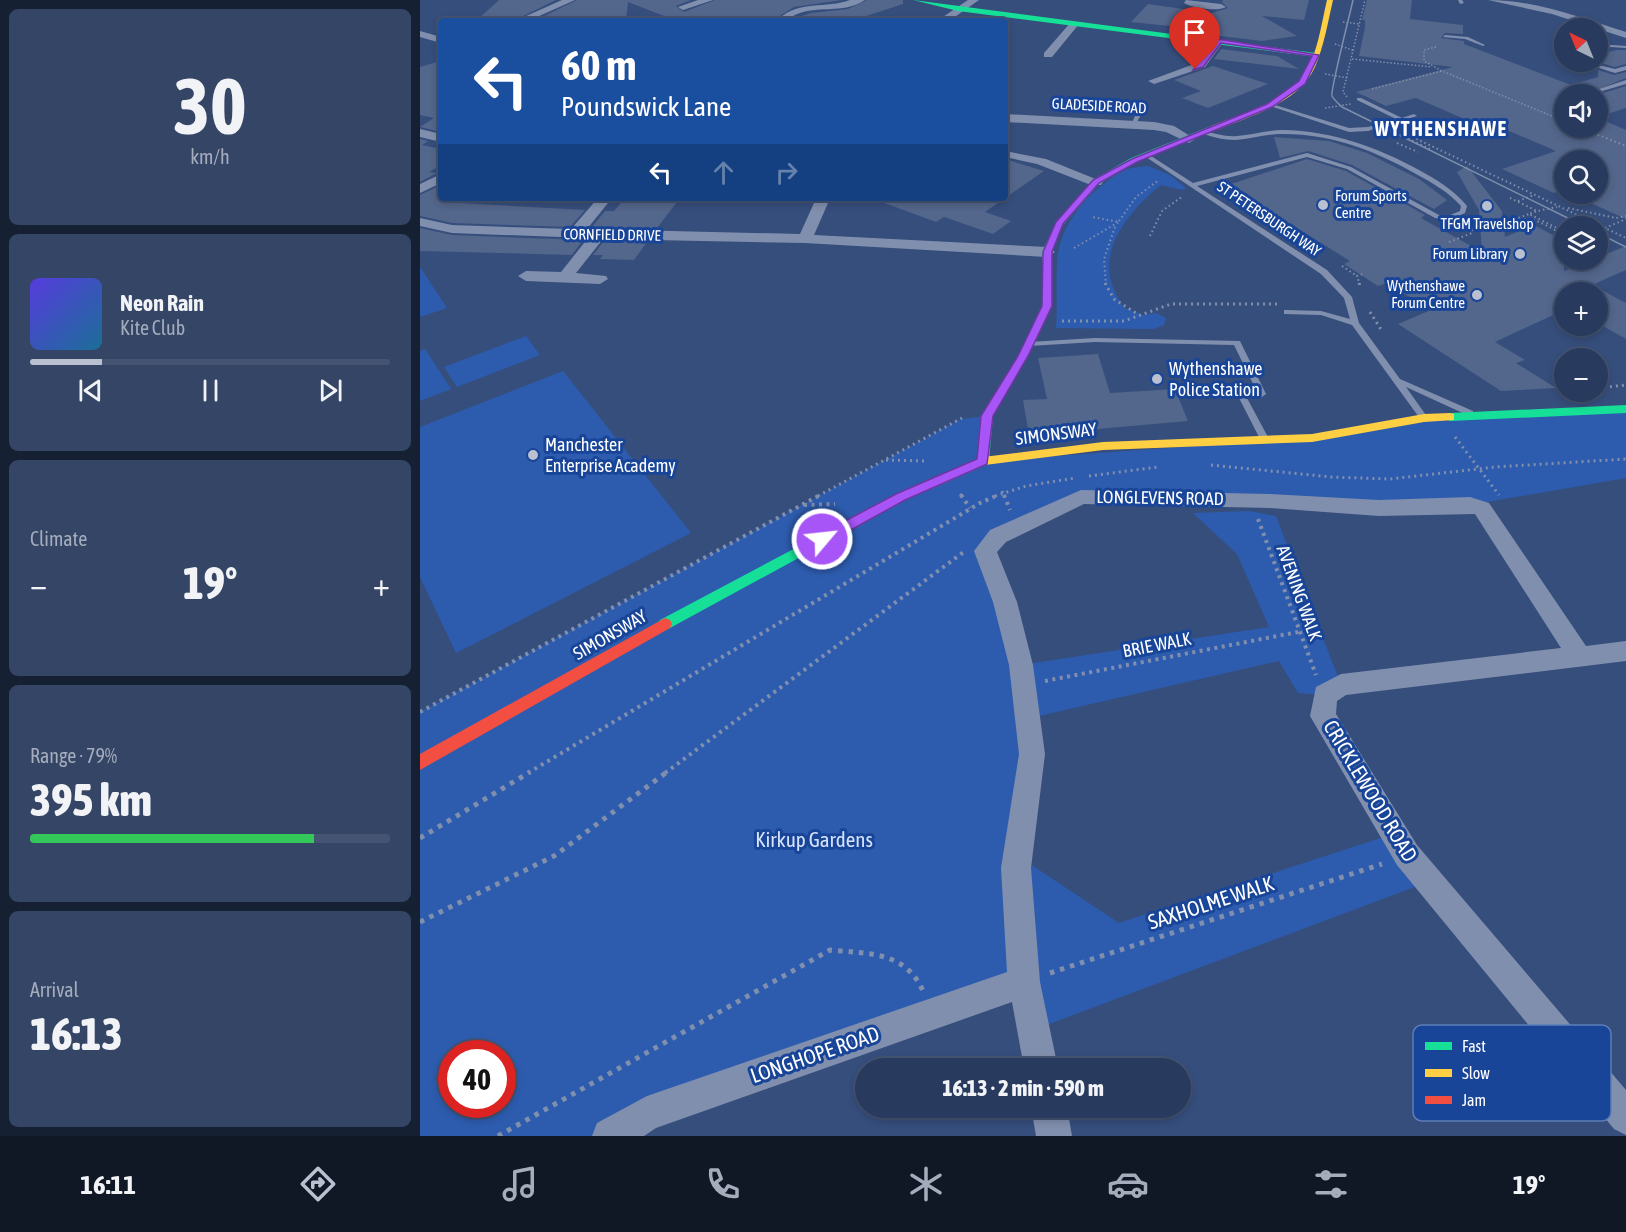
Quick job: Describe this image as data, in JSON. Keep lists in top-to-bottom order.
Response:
{
  "streets": {
    "street": [
      "GLADESIDE ROAD",
      "CORNFIELD DRIVE",
      "SIMONSWAY",
      "LONGLEVENS ROAD",
      "CRICKLEWOOD ROAD",
      "LONGHOPE ROAD"
    ],
    "lane": ["ST PETERSBURGH WAY"],
    "path": ["AVENING WALK", "BRIE WALK", "SAXHOLME WALK"]
  },
  "crossings": [
    ["ST PETERSBURGH WAY", "SIMONSWAY"],
    ["LONGLEVENS ROAD", "AVENING WALK"],
    ["AVENING WALK", "BRIE WALK"],
    ["AVENING WALK", "CRICKLEWOOD ROAD"],
    ["CRICKLEWOOD ROAD", "SAXHOLME WALK"],
    ["SAXHOLME WALK", "LONGHOPE ROAD"]
  ],
  "districts": ["WYTHENSHAWE"],
  "parks": ["Kirkup Gardens"],
  "places": [
    "Forum Sports Centre",
    "TFGM Travelshop",
    "Forum Library",
    "Wythenshawe Forum Centre",
    "Wythenshawe Police Station",
    "Manchester Enterprise Academy"
  ],
  "legend": ["Fast", "Slow", "Jam"],
  "north": "top left",
  "page": {
    "tile": [
      ["30", "km/h"],
      "Climate",
      ["Range · 79%", "395 km"],
      ["Arrival", "16:13"]
    ],
    "map_buttons": ["+", "−"],
    "turn": ["60 m", "Poundswick Lane"],
    "song": ["Neon Rain", "Kite Club"],
    "heat": ["−", "19°", "+"],
    "limit": "40",
    "trip": "16:13 · 2 min · 590 m",
    "tabs": ["16:11", "19°"]
  }
}
